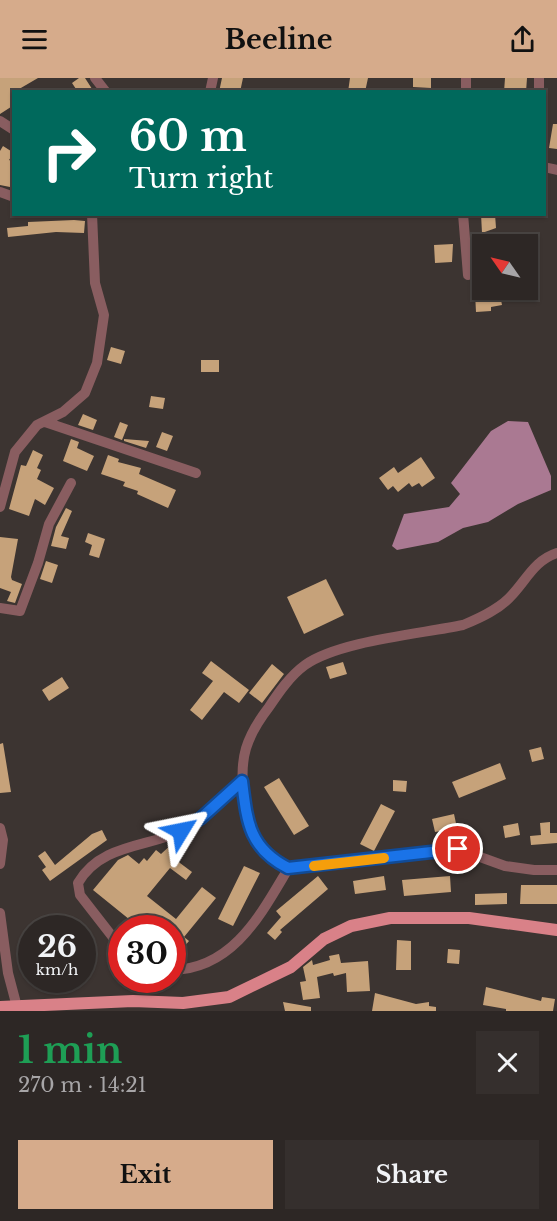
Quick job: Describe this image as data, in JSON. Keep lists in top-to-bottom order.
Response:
{
  "north": "top left",
  "page": {
    "header": "Beeline",
    "turn": ["60 m", "Turn right"],
    "speed": "26 km/h",
    "limit": "30",
    "heading": ["1 min", "270 m · 14:21"],
    "buttons": ["Exit", "Share"]
  }
}
